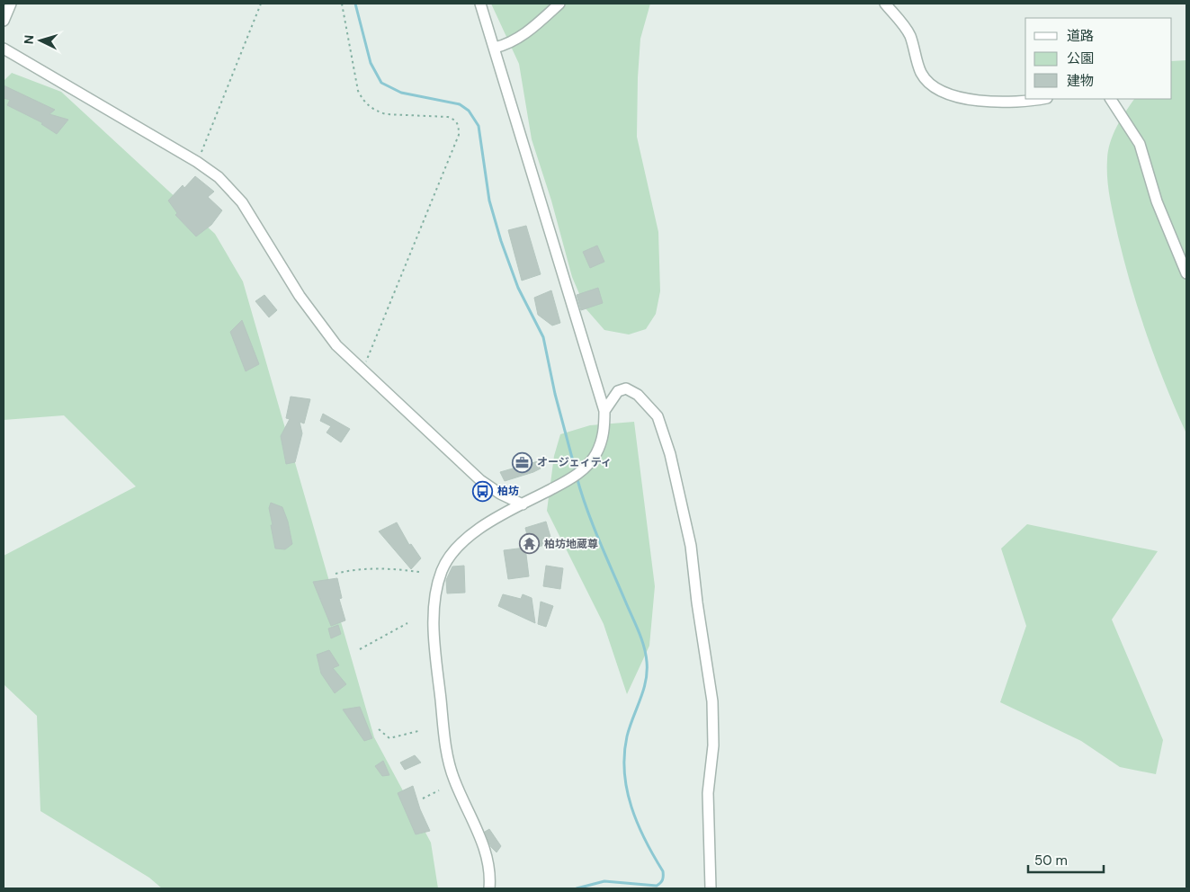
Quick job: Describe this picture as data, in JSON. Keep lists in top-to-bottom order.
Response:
{
  "places": {
    "office": ["オージェィティ"],
    "bus stop": ["柏坊"],
    "temple": ["柏坊地蔵尊"]
  },
  "legend": ["道路", "公園", "建物"],
  "scale_bar": "50 m",
  "north": "left"
}
